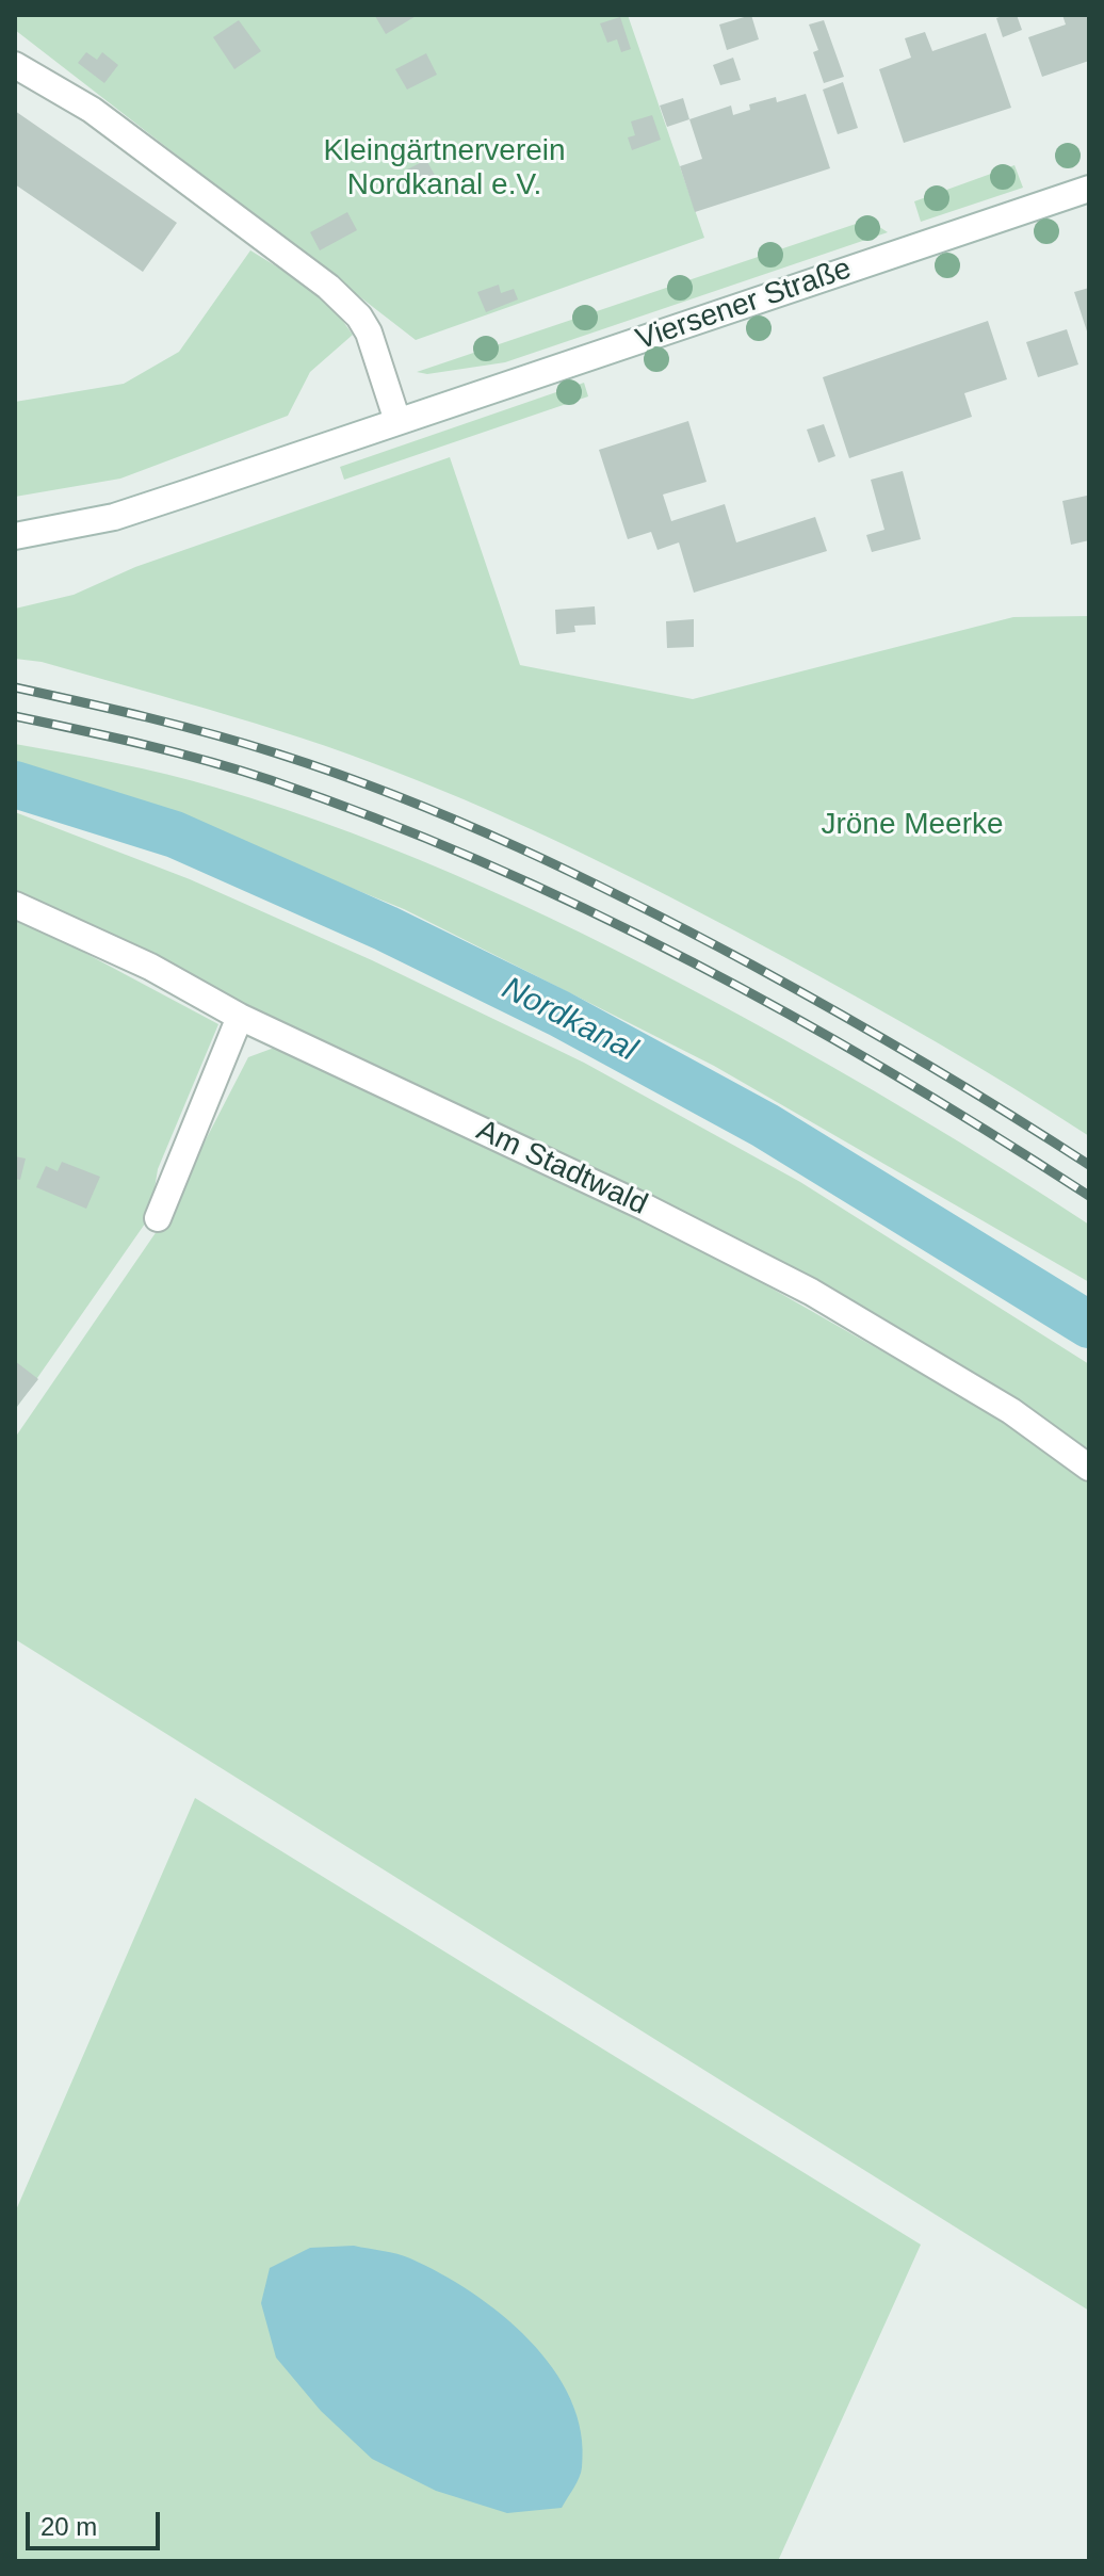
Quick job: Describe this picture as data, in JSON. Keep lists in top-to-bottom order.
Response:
{
  "streets": {
    "street": ["Viersener Straße", "Am Stadtwald"]
  },
  "water": ["Nordkanal"],
  "parks": ["Kleingärtnerverein Nordkanal e.V.", "Jröne Meerke"],
  "scale_bar": "20 m"
}
